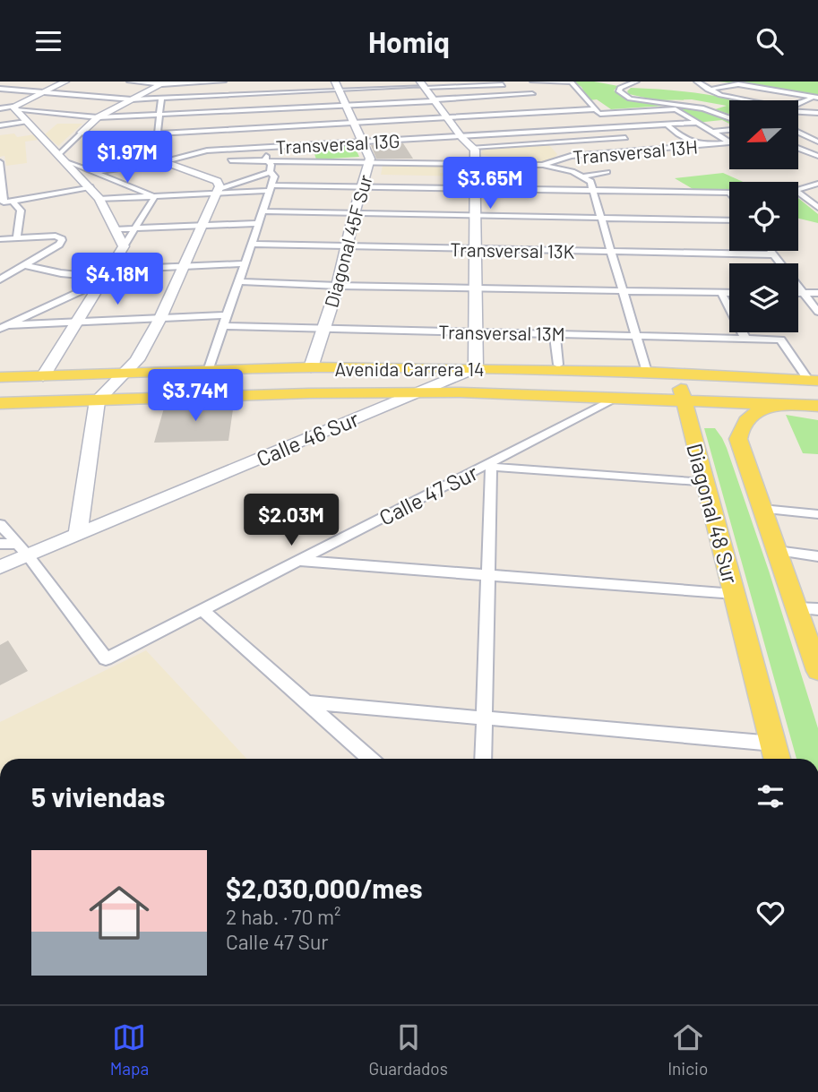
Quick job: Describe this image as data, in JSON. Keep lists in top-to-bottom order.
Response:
{
  "streets": {
    "main road": ["Avenida Carrera 14", "Diagonal 48 Sur"],
    "street": [
      "Transversal 13G",
      "Transversal 13H",
      "Diagonal 45F Sur",
      "Transversal 13K",
      "Transversal 13M",
      "Calle 46 Sur",
      "Calle 47 Sur"
    ]
  },
  "crossings": [
    ["Transversal 13G", "Diagonal 45F Sur"],
    ["Transversal 13H", "Diagonal 45F Sur"],
    ["Diagonal 45F Sur", "Transversal 13K"],
    ["Diagonal 45F Sur", "Transversal 13M"],
    ["Diagonal 45F Sur", "Avenida Carrera 14"],
    ["Transversal 13M", "Avenida Carrera 14"],
    ["Avenida Carrera 14", "Calle 46 Sur"],
    ["Avenida Carrera 14", "Calle 47 Sur"],
    ["Avenida Carrera 14", "Diagonal 48 Sur"],
    ["Calle 46 Sur", "Calle 47 Sur"]
  ],
  "north": "left",
  "page": {
    "header": "Homiq",
    "price": [
      "$1.97M",
      "$3.65M",
      "$4.18M",
      "$3.74M",
      "$2.03M"
    ],
    "heading": "5 viviendas",
    "list": [
      {
        "name": "$2,030,000/mes",
        "note": "2 hab. · 70 m² · Calle 47 Sur"
      }
    ],
    "tabs": ["Mapa", "Guardados", "Inicio"]
  }
}
